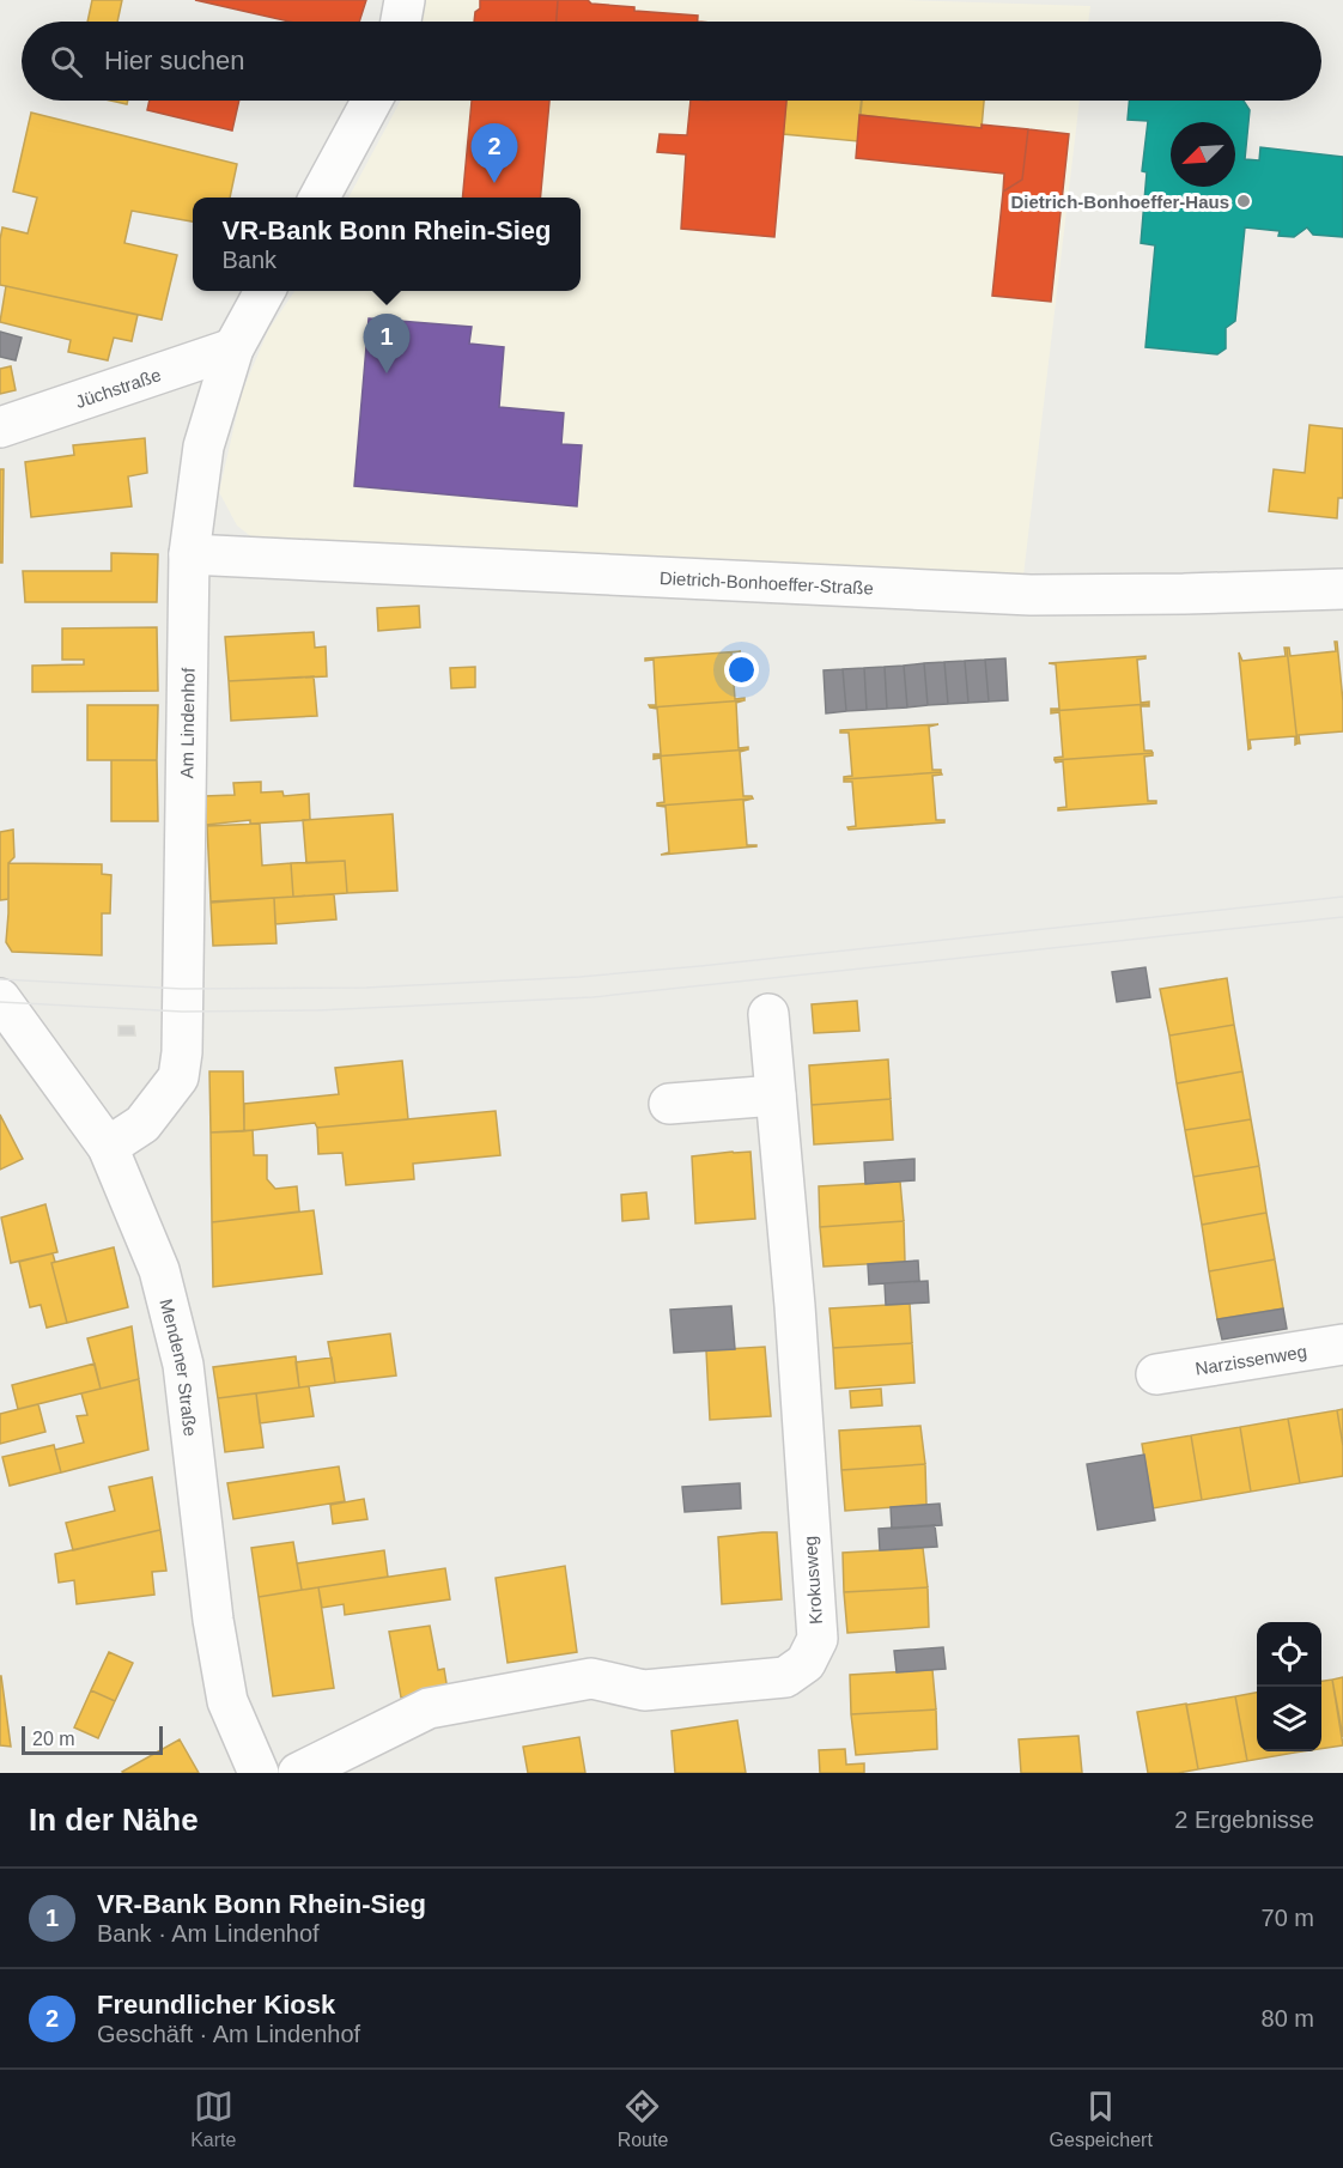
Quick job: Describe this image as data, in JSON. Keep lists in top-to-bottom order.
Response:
{
  "streets": {
    "street": [
      "Jüchstraße",
      "Dietrich-Bonhoeffer-Straße",
      "Am Lindenhof",
      "Narzissenweg",
      "Mendener Straße",
      "Krokusweg"
    ]
  },
  "crossings": [
    ["Jüchstraße", "Am Lindenhof"],
    ["Dietrich-Bonhoeffer-Straße", "Am Lindenhof"],
    ["Am Lindenhof", "Mendener Straße"]
  ],
  "places": ["Dietrich-Bonhoeffer-Haus"],
  "scale_bar": "20 m",
  "north": "bottom left",
  "page": {
    "search": "Hier suchen",
    "pins": ["2", "1"],
    "popup": ["VR-Bank Bonn Rhein-Sieg", "Bank"],
    "scale": "20 m",
    "heading": ["In der Nähe", "2 Ergebnisse"],
    "list": [
      {
        "mark": "1",
        "name": "VR-Bank Bonn Rhein-Sieg",
        "note": "Bank · Am Lindenhof",
        "value": "70 m"
      },
      {
        "mark": "2",
        "name": "Freundlicher Kiosk",
        "note": "Geschäft · Am Lindenhof",
        "value": "80 m"
      }
    ],
    "nav": ["Karte", "Route", "Gespeichert"]
  }
}
